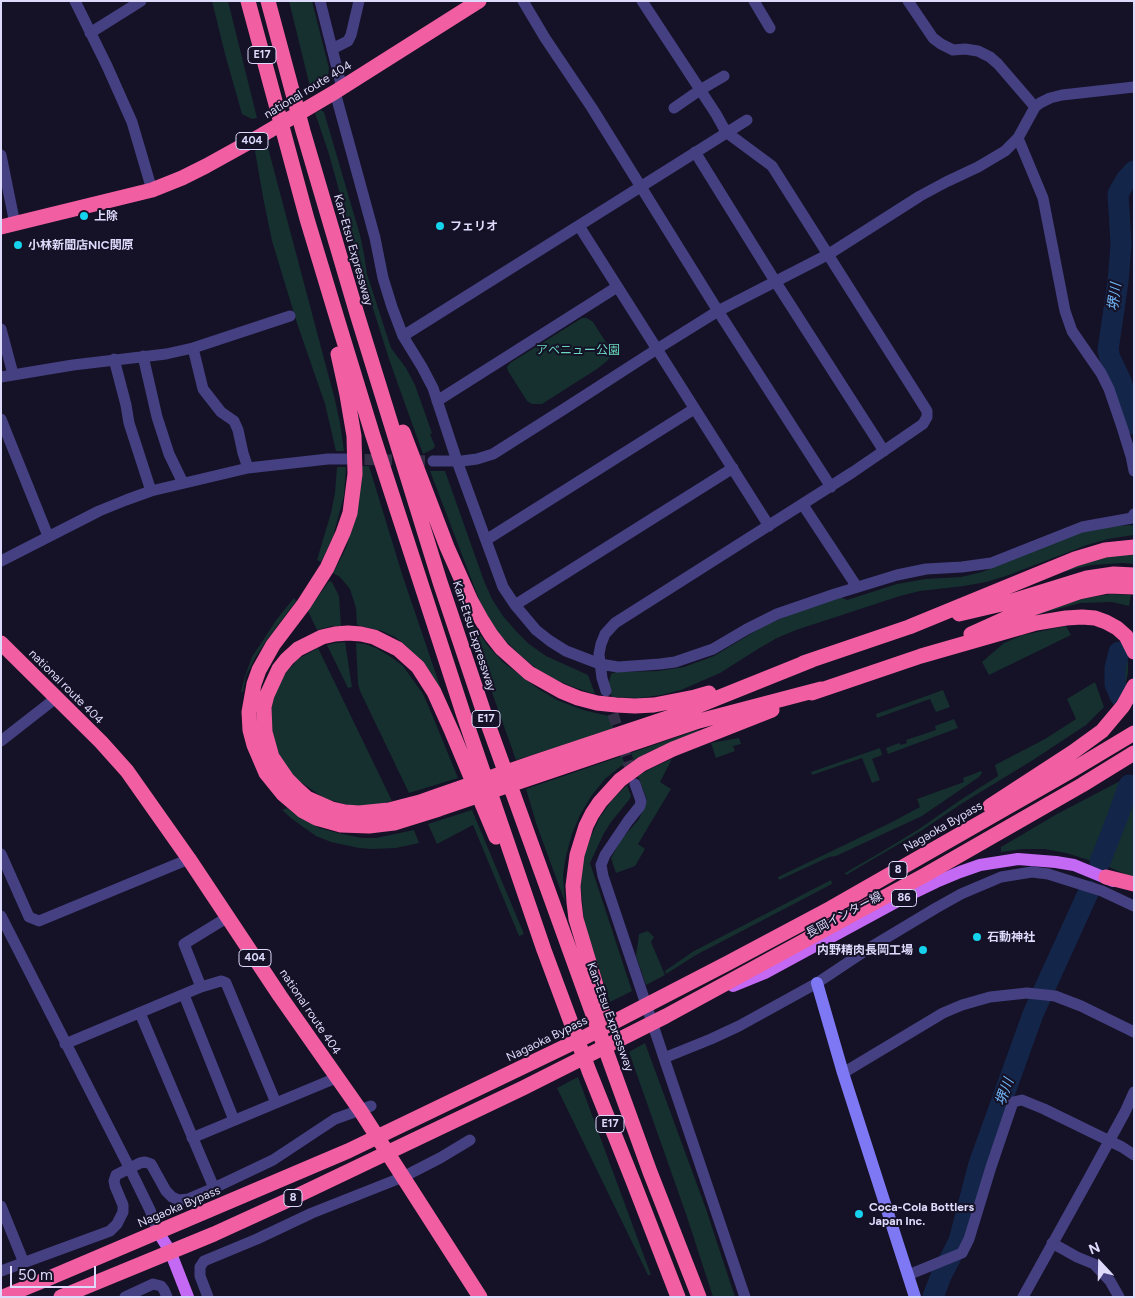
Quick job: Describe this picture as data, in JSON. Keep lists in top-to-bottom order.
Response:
{
  "streets": {
    "highway": [
      "E17",
      "national route 404",
      "404",
      "Kan-Etsu Expressway",
      "Nagaoka Bypass",
      "8"
    ],
    "main road": ["86", "長岡インター線"]
  },
  "crossings": [
    ["8", "長岡インター線"]
  ],
  "water": ["堺川"],
  "parks": ["アベニュー公園"],
  "places": [
    "上除",
    "フェリオ",
    "小林新聞店NIC関原",
    "石動神社",
    "内野精肉長岡工場",
    "Coca-Cola Bottlers Japan Inc."
  ],
  "scale_bar": "50 m",
  "north": "top"
}
